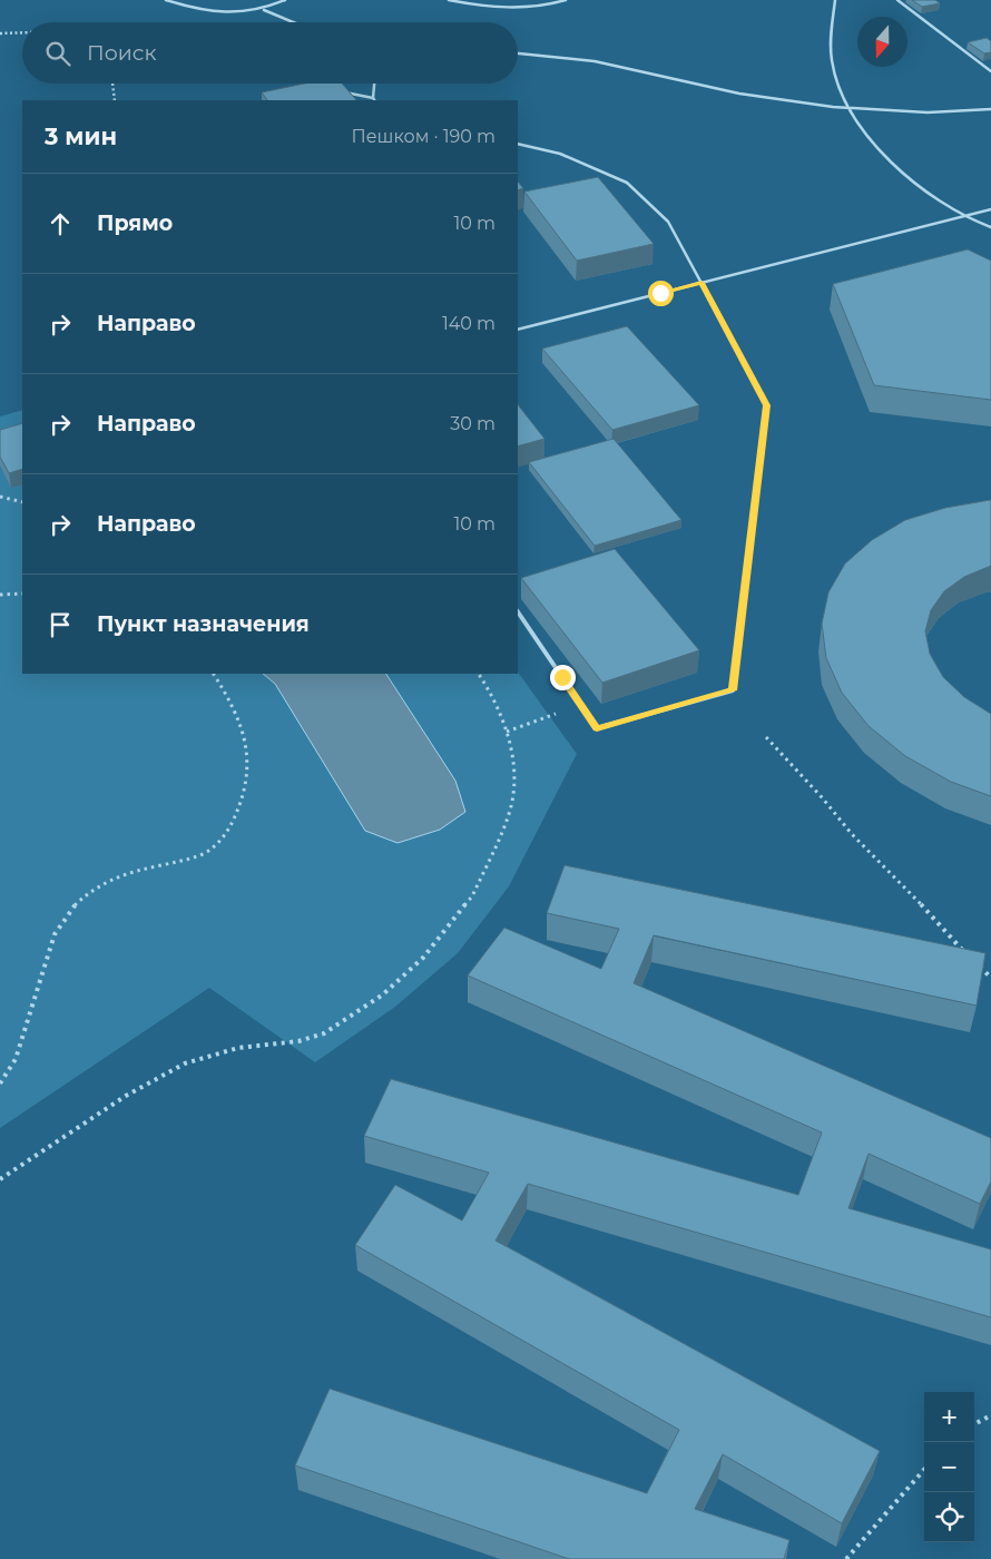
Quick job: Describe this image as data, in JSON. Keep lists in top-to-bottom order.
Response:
{
  "north": "bottom",
  "page": {
    "search": "Поиск",
    "heading": ["3 мин", "Пешком · 190 m"],
    "list": [
      ["Прямо", "10 m"],
      ["Направо", "140 m"],
      ["Направо", "30 m"],
      ["Направо", "10 m"],
      "Пункт назначения"
    ],
    "map_buttons": ["+", "−"]
  }
}
